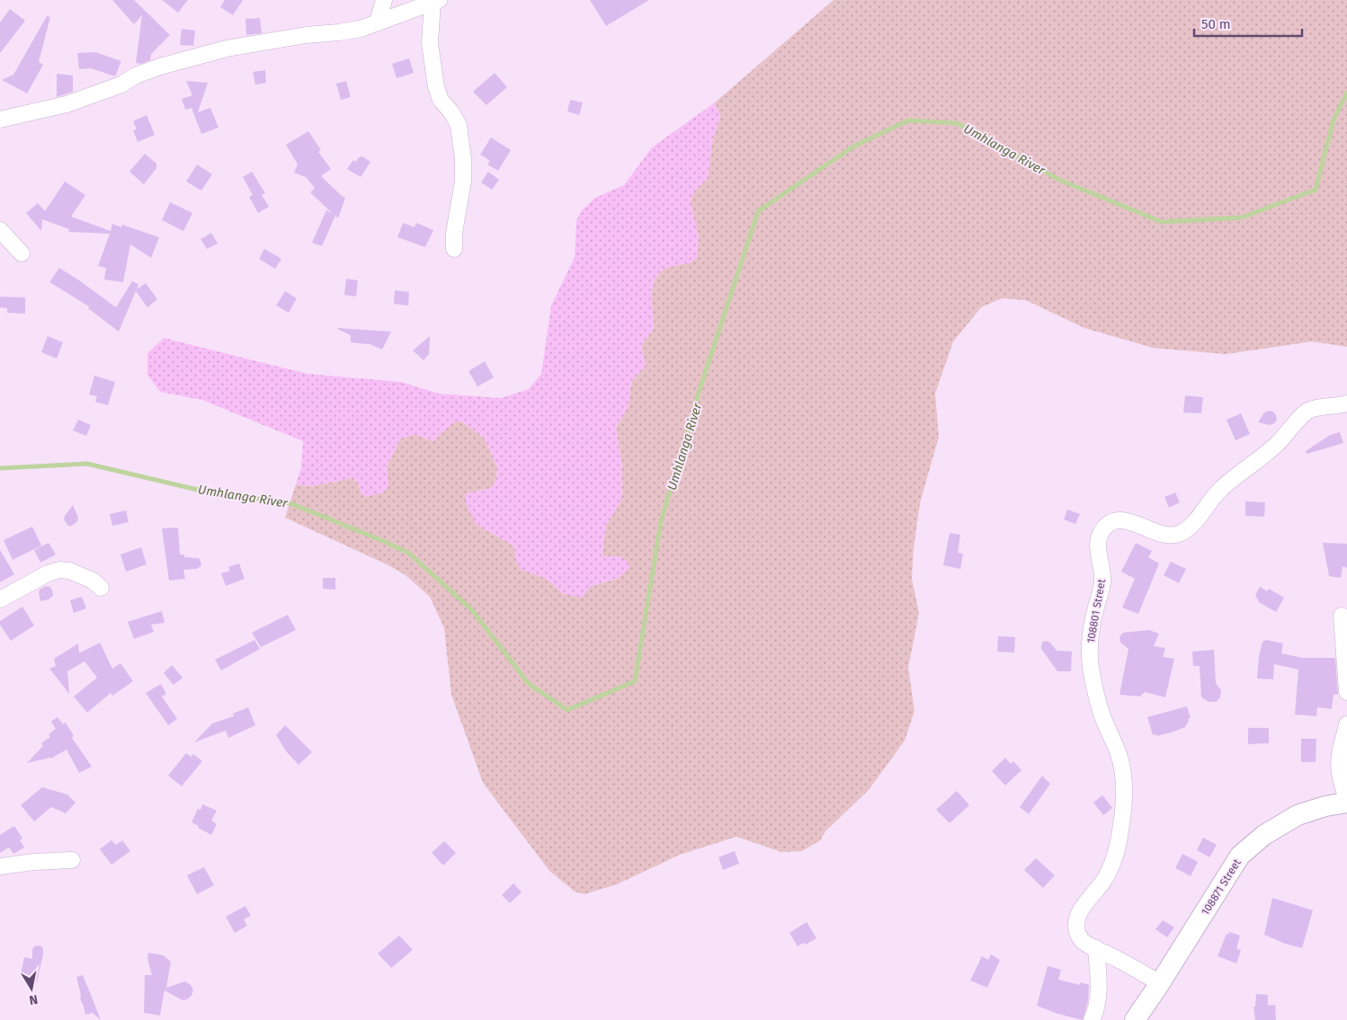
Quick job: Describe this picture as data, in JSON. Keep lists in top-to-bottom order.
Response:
{
  "streets": {
    "street": ["108801 Street", "108871 Street"]
  },
  "crossings": [
    ["108801 Street", "108871 Street"]
  ],
  "water": ["Umhlanga River"],
  "scale_bar": "50 m",
  "north": "bottom"
}
